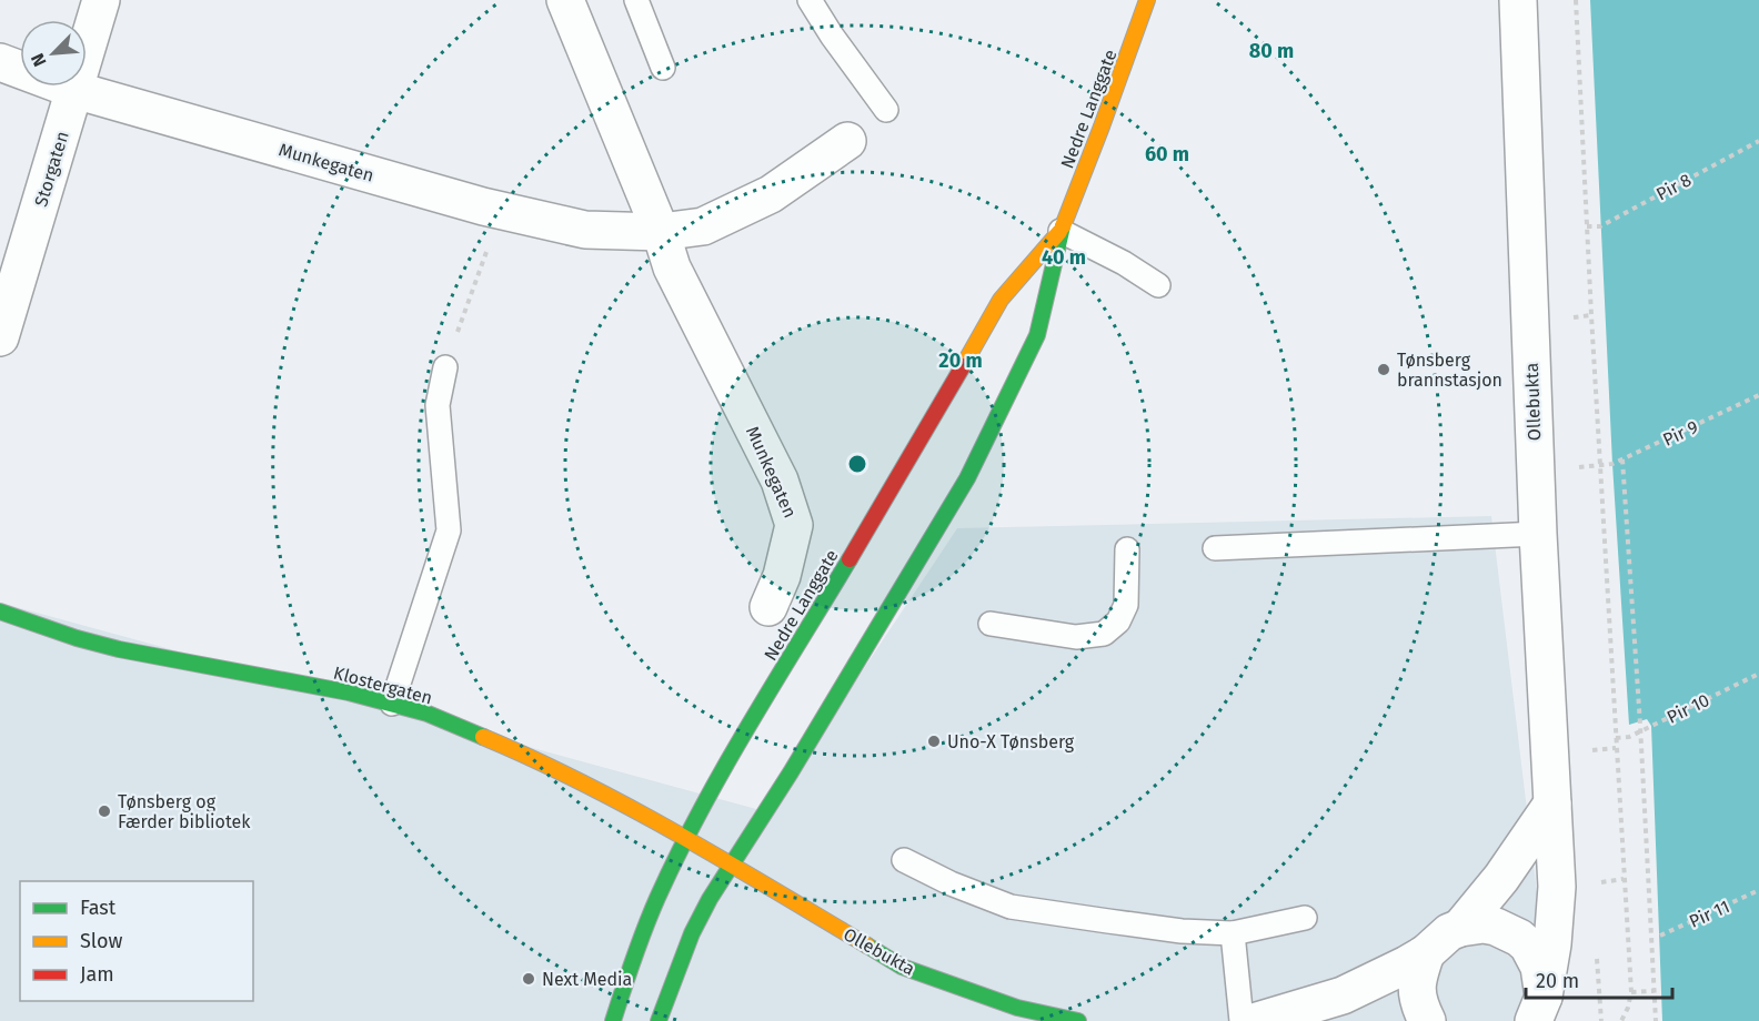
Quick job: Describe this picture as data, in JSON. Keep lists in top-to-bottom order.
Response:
{
  "streets": {
    "main road": ["Nedre Langgate", "Ollebukta", "Klostergaten"],
    "street": ["Munkegaten", "Storgaten"],
    "path": [
      "Pir 8",
      "Pir 9",
      "Pir 10",
      "Pir 11"
    ]
  },
  "crossings": [
    ["Nedre Langgate", "Ollebukta"],
    ["Nedre Langgate", "Klostergaten"],
    ["Munkegaten", "Storgaten"],
    ["Ollebukta", "Klostergaten"]
  ],
  "places": [
    "Tønsberg brannstasjon",
    "Uno-X Tønsberg",
    "Tønsberg og Færder bibliotek",
    "Next Media"
  ],
  "legend": ["Fast", "Slow", "Jam"],
  "scale_bar": "20 m",
  "north": "bottom left",
  "rings": [
    "80 m",
    "60 m",
    "40 m",
    "20 m"
  ]
}
